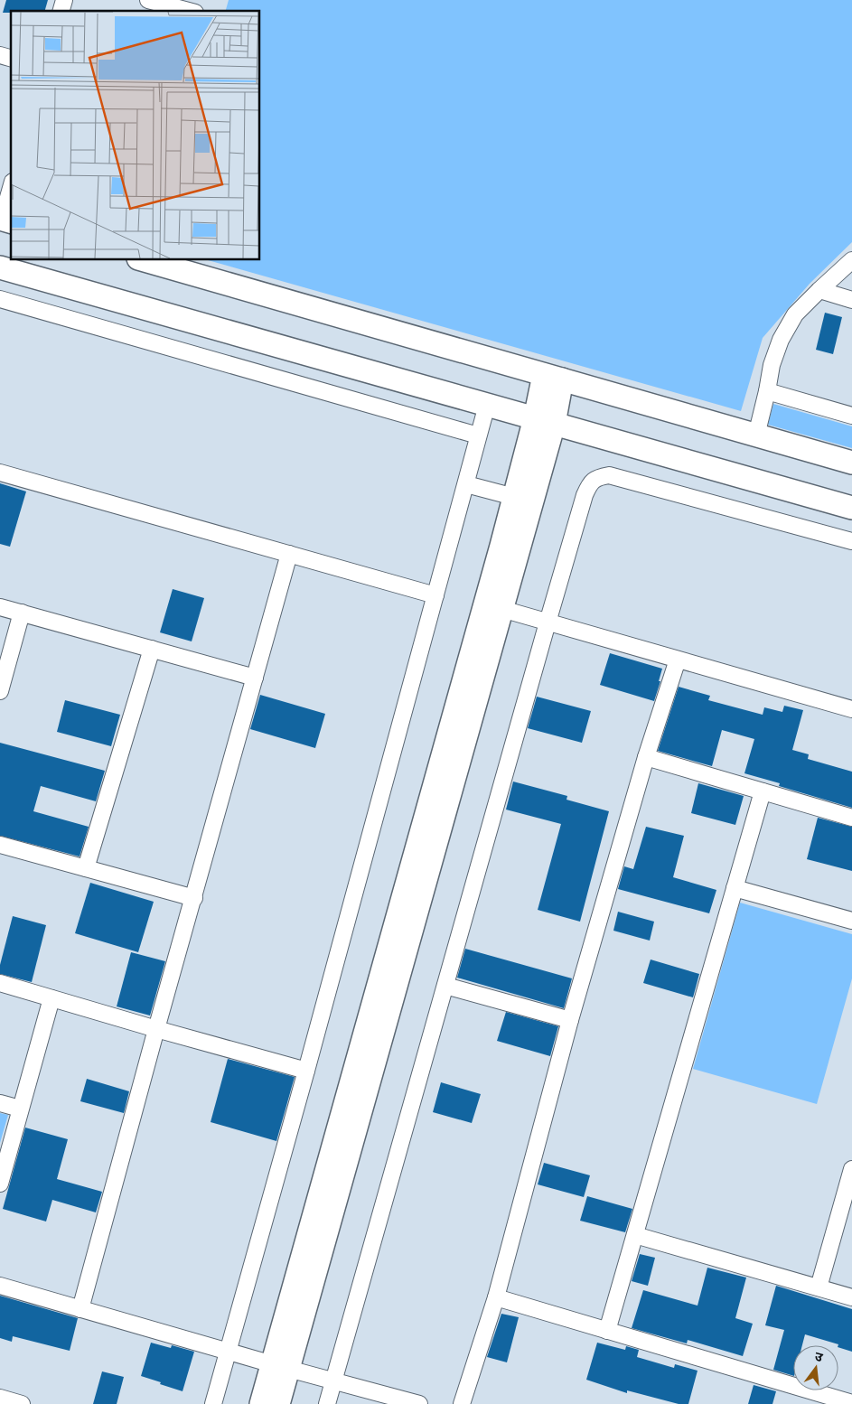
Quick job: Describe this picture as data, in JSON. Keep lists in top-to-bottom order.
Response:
{
  "north": "top"
}
